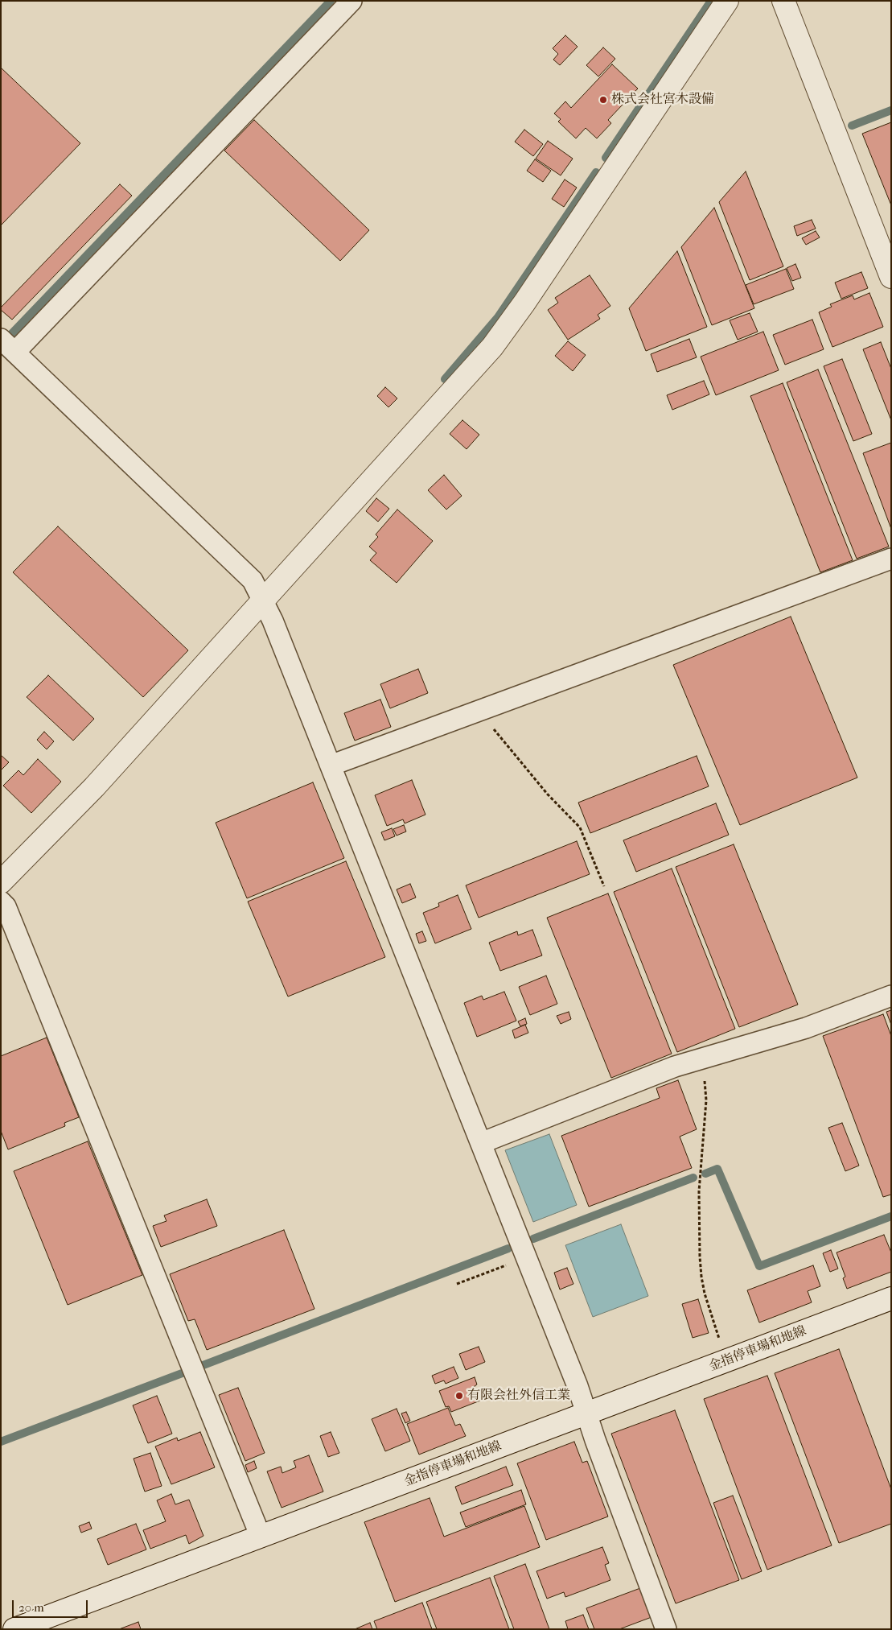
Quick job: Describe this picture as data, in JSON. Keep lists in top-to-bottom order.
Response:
{
  "streets": {
    "street": ["金指停車場和地線"]
  },
  "places": ["株式会社宮木設備", "有限会社外信工業"],
  "scale_bar": "20 m"
}
